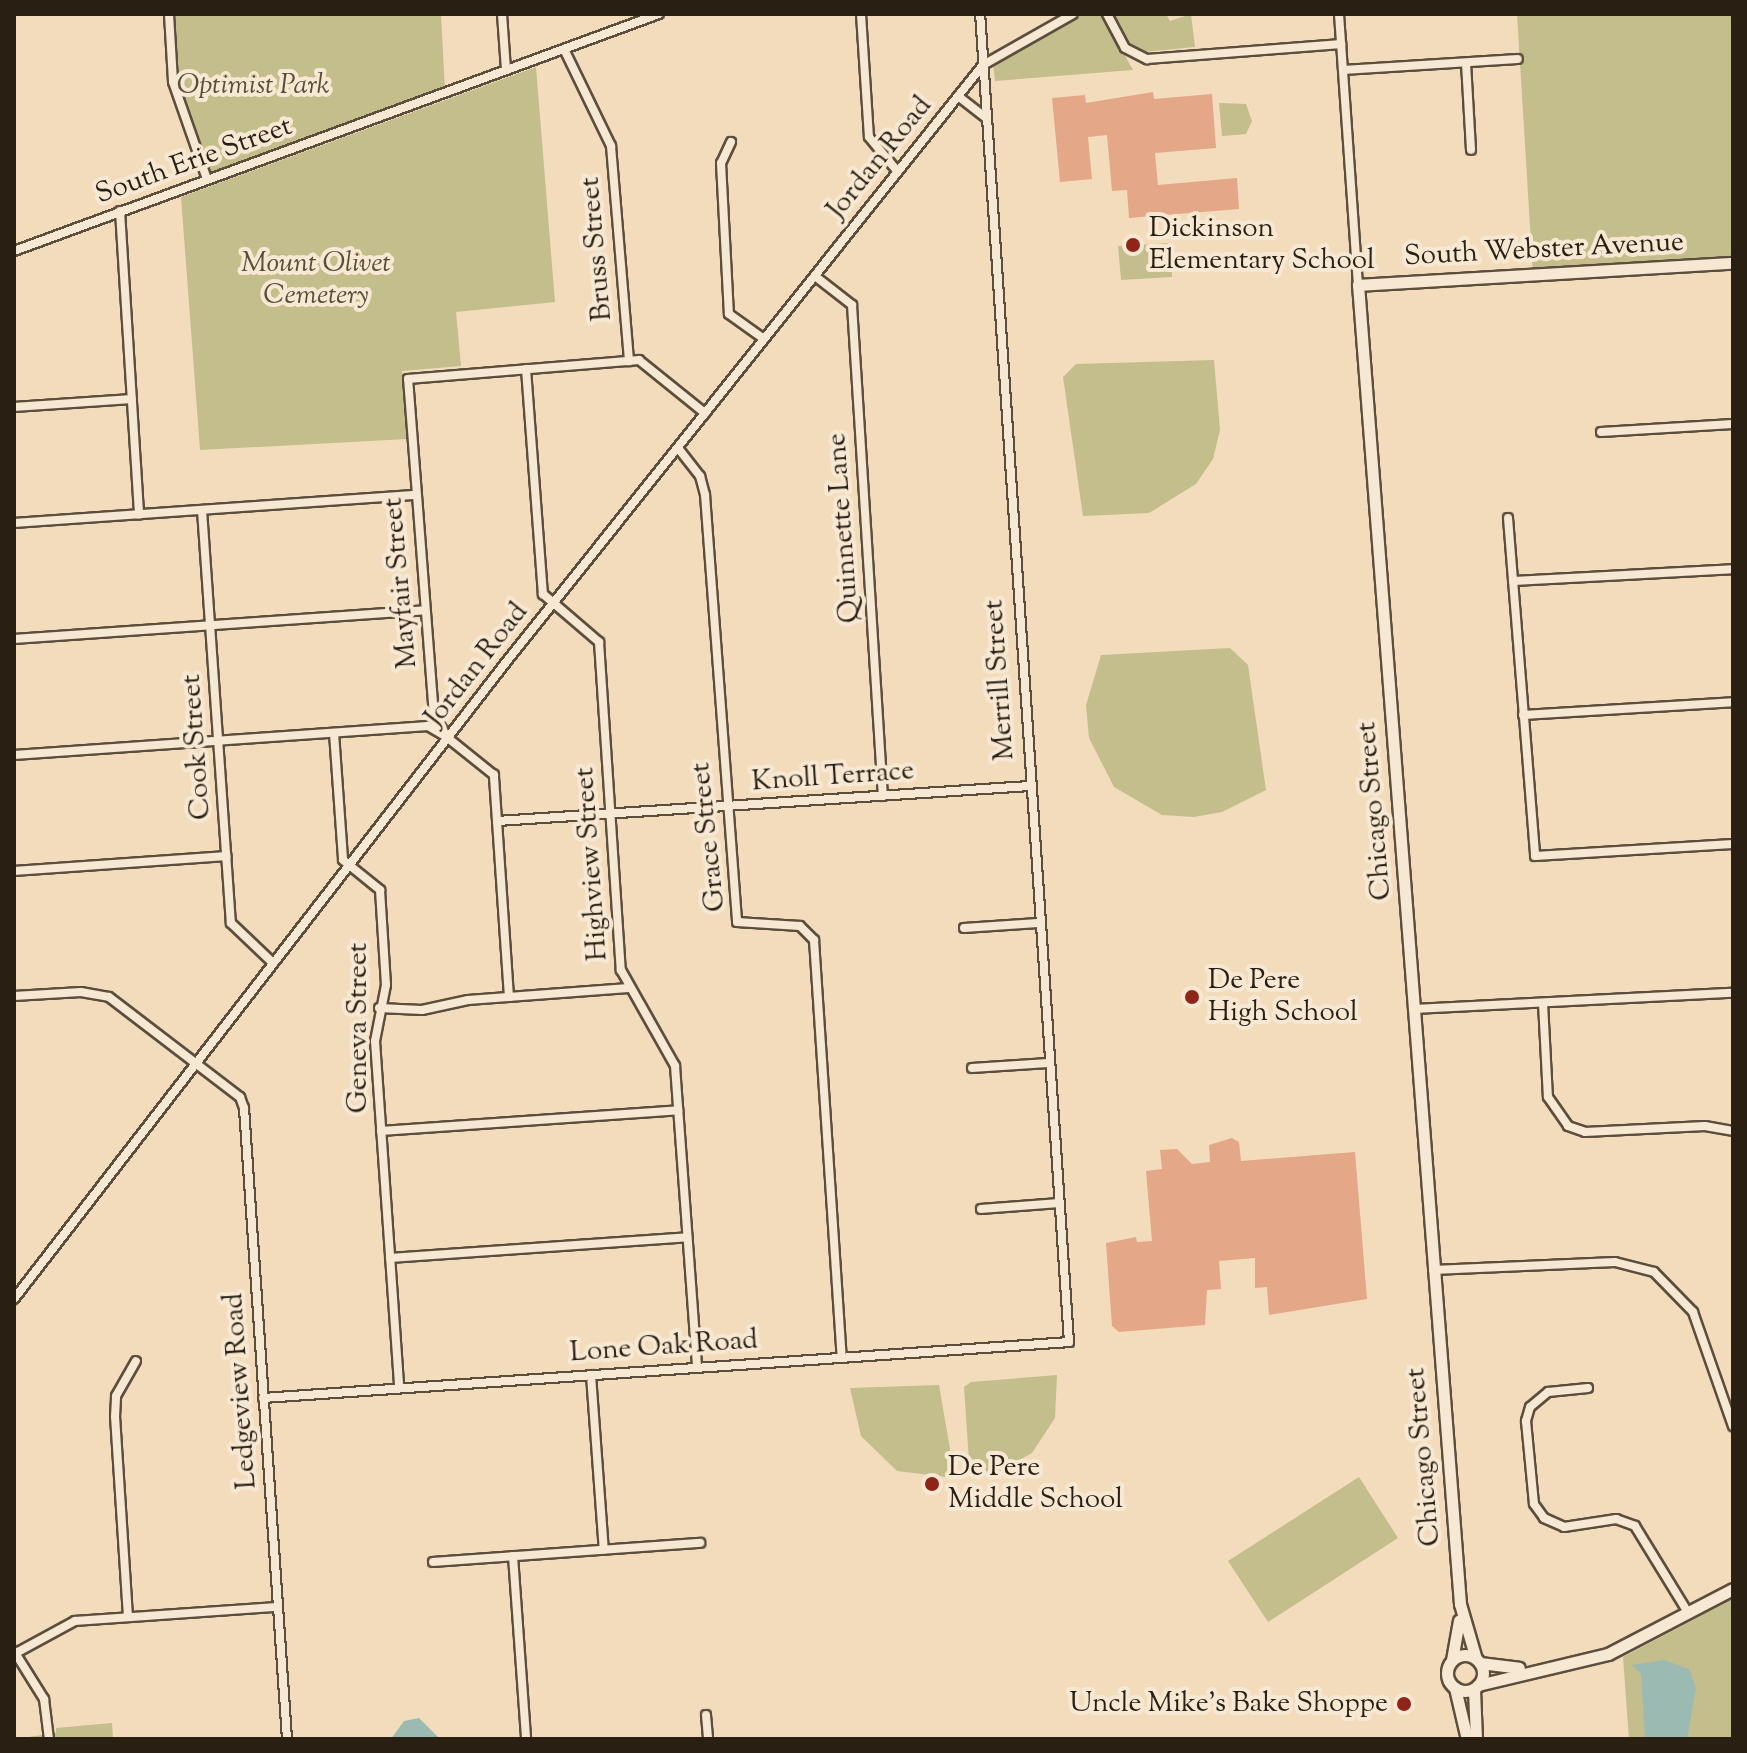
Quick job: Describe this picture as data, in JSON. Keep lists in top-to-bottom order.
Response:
{
  "streets": {
    "street": [
      "Jordan Road",
      "South Erie Street",
      "Bruss Street",
      "South Webster Avenue",
      "Quinnette Lane",
      "Mayfair Street",
      "Merrill Street",
      "Cook Street",
      "Knoll Terrace",
      "Chicago Street",
      "Grace Street",
      "Highview Street",
      "Geneva Street",
      "Lone Oak Road",
      "Ledgeview Road"
    ]
  },
  "crossings": [
    ["Jordan Road", "Quinnette Lane"],
    ["Jordan Road", "Mayfair Street"],
    ["Jordan Road", "Merrill Street"],
    ["Jordan Road", "Cook Street"],
    ["Jordan Road", "Grace Street"],
    ["Jordan Road", "Highview Street"],
    ["Jordan Road", "Geneva Street"],
    ["Jordan Road", "Ledgeview Road"],
    ["South Erie Street", "Bruss Street"],
    ["South Webster Avenue", "Chicago Street"],
    ["Quinnette Lane", "Knoll Terrace"],
    ["Mayfair Street", "Knoll Terrace"],
    ["Merrill Street", "Knoll Terrace"],
    ["Merrill Street", "Lone Oak Road"],
    ["Knoll Terrace", "Grace Street"],
    ["Knoll Terrace", "Highview Street"],
    ["Grace Street", "Lone Oak Road"],
    ["Highview Street", "Lone Oak Road"],
    ["Geneva Street", "Lone Oak Road"],
    ["Lone Oak Road", "Ledgeview Road"]
  ],
  "parks": ["Optimist Park", "Mount Olivet Cemetery"],
  "places": [
    "Dickinson Elementary School",
    "De Pere High School",
    "De Pere Middle School",
    "Uncle Mike's Bake Shoppe"
  ]
}
